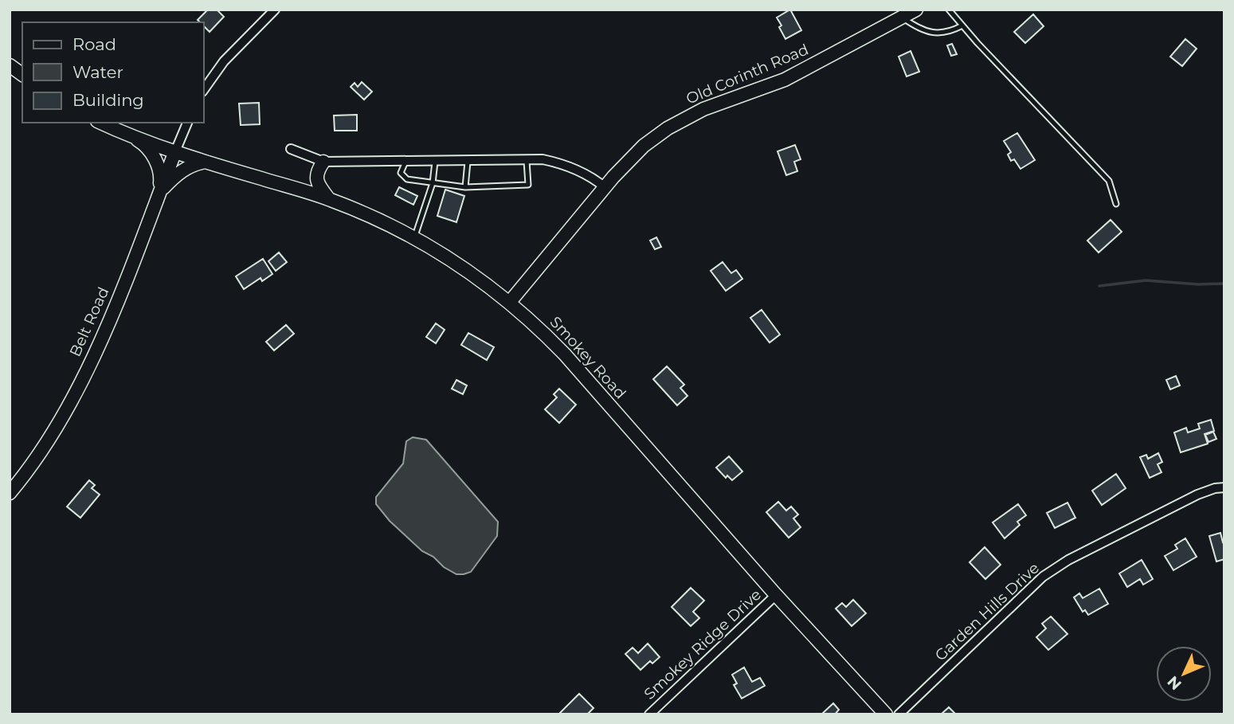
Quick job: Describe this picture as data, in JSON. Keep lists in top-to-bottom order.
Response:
{
  "streets": {
    "street": [
      "Old Corinth Road",
      "Belt Road",
      "Smokey Road",
      "Garden Hills Drive",
      "Smokey Ridge Drive"
    ]
  },
  "crossings": [
    ["Old Corinth Road", "Smokey Road"],
    ["Belt Road", "Smokey Road"],
    ["Smokey Road", "Smokey Ridge Drive"]
  ],
  "legend": ["Road", "Water", "Building"],
  "north": "bottom left"
}
